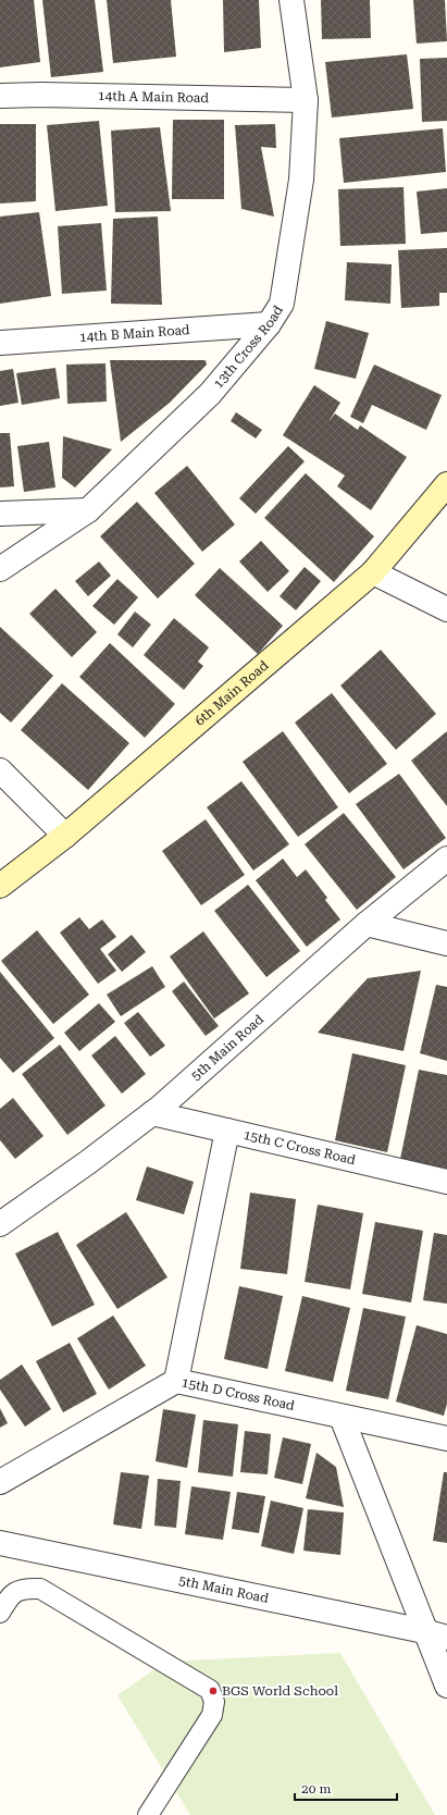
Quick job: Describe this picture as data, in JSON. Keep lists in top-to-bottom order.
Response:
{
  "streets": {
    "street": [
      "14th A Main Road",
      "14th B Main Road",
      "13th Cross Road",
      "6th Main Road",
      "5th Main Road",
      "15th C Cross Road",
      "15th D Cross Road"
    ]
  },
  "crossings": [
    ["14th A Main Road", "13th Cross Road"],
    ["14th B Main Road", "13th Cross Road"],
    ["5th Main Road", "15th C Cross Road"]
  ],
  "places": ["BGS World School"],
  "scale_bar": "20 m"
}
